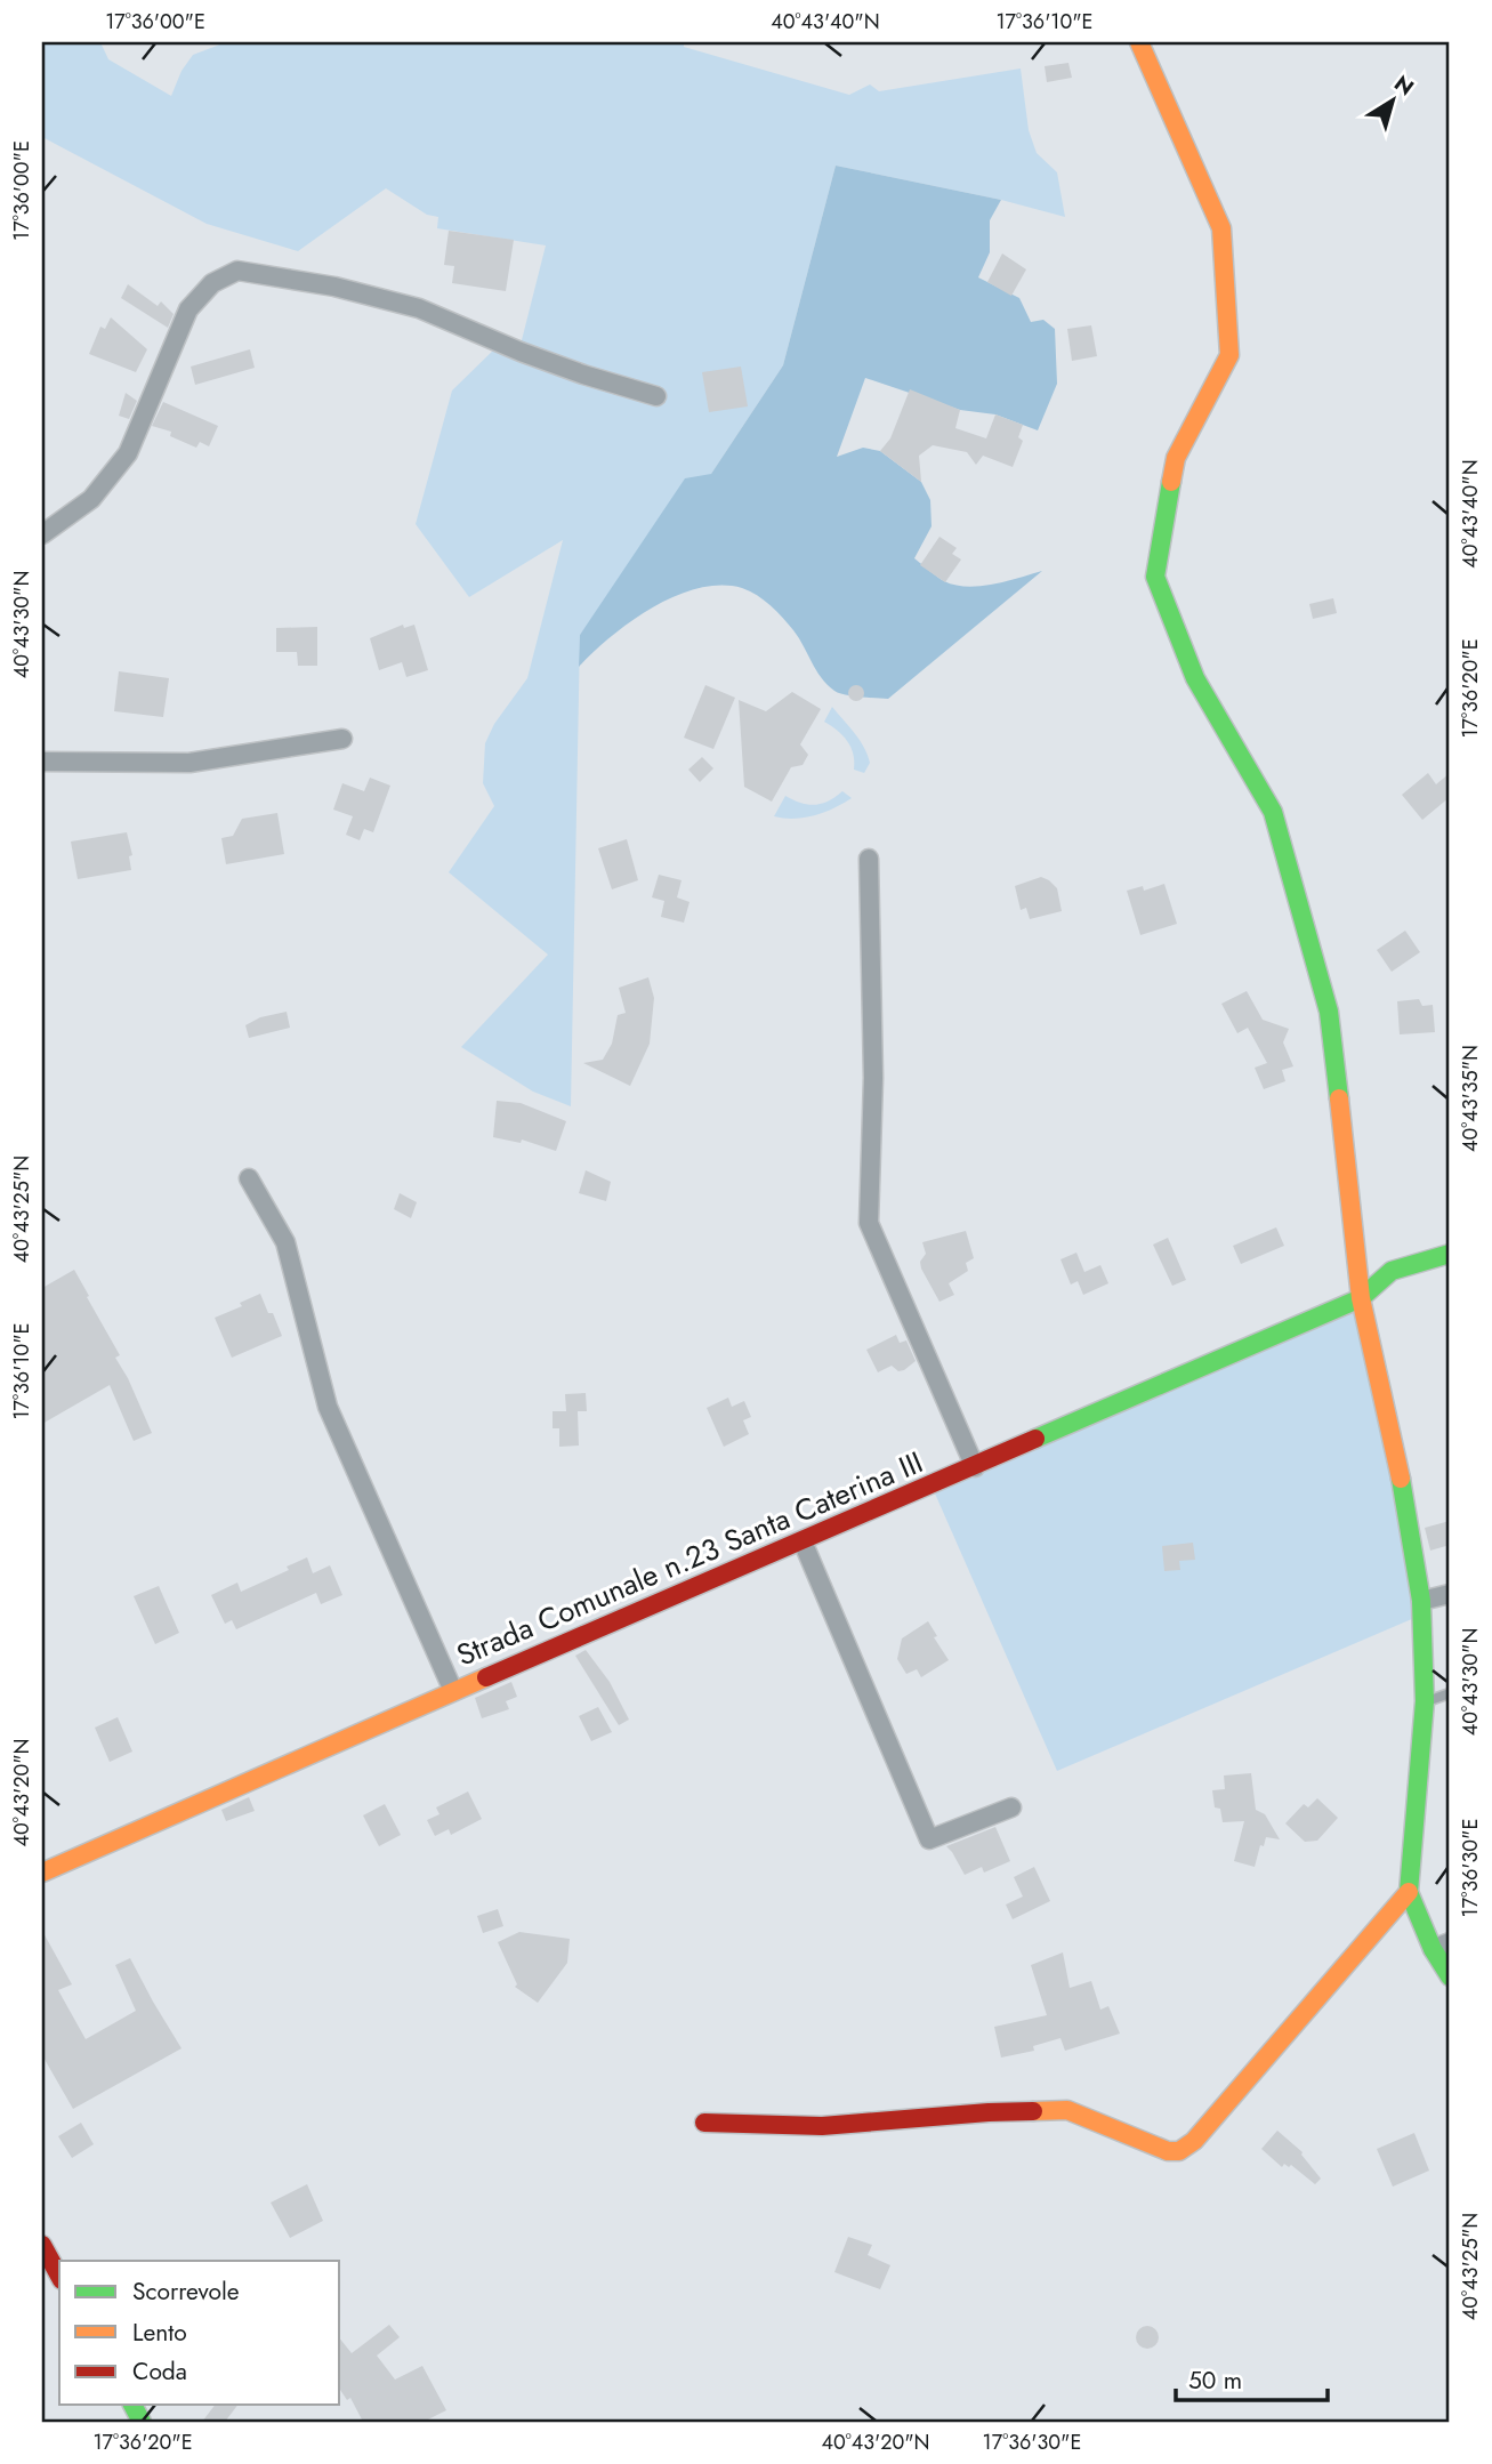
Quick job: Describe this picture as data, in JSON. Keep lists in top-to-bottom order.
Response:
{
  "streets": {
    "street": ["Strada Comunale n.23 Santa Caterina III"]
  },
  "legend": ["Scorrevole", "Lento", "Coda"],
  "scale_bar": "50 m",
  "north": "top right",
  "coordinates": [
    "17°36'00\"E",
    "40°43'40\"N",
    "17°36'10\"E",
    "40°43'30\"N",
    "17°36'20\"E",
    "40°43'35\"N",
    "40°43'25\"N",
    "40°43'20\"N",
    "17°36'30\"E"
  ]
}
